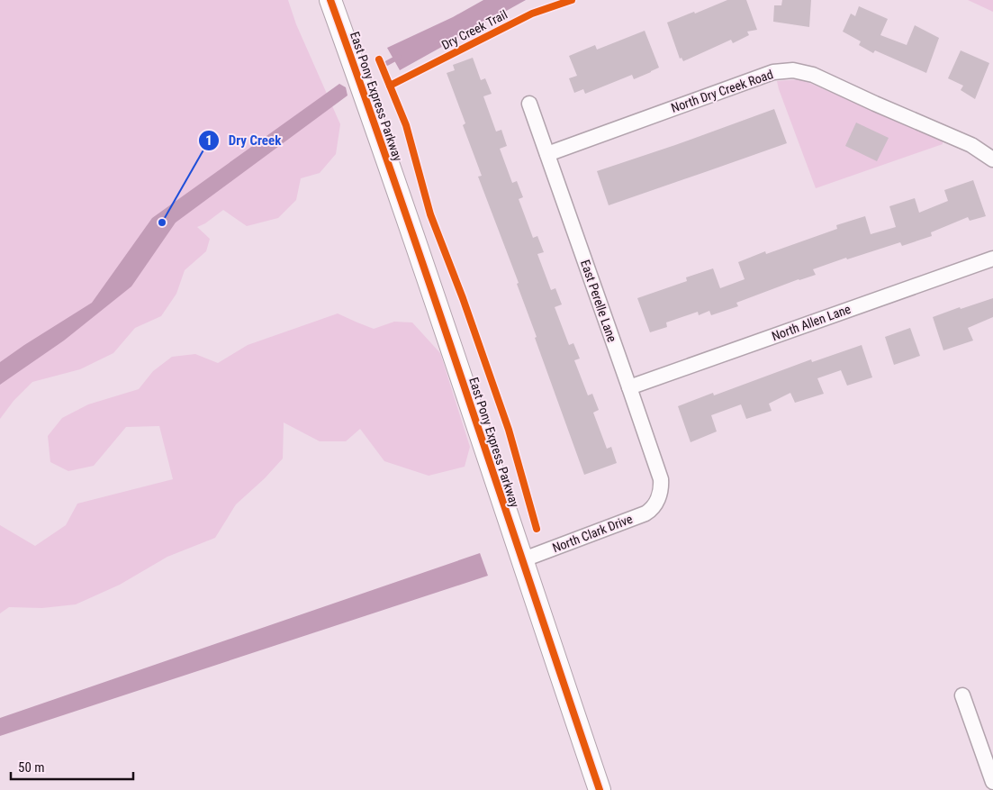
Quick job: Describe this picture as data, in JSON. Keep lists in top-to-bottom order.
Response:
{
  "streets": {
    "street": [
      "North Dry Creek Road",
      "East Pony Express Parkway",
      "East Perelle Lane",
      "North Allen Lane",
      "North Clark Drive"
    ],
    "cycle path": ["Dry Creek Trail"]
  },
  "crossings": [
    ["North Dry Creek Road", "East Perelle Lane"],
    ["East Pony Express Parkway", "North Clark Drive"],
    ["East Perelle Lane", "North Allen Lane"],
    ["East Perelle Lane", "North Clark Drive"]
  ],
  "places": ["Dry Creek"],
  "scale_bar": "50 m"
}
